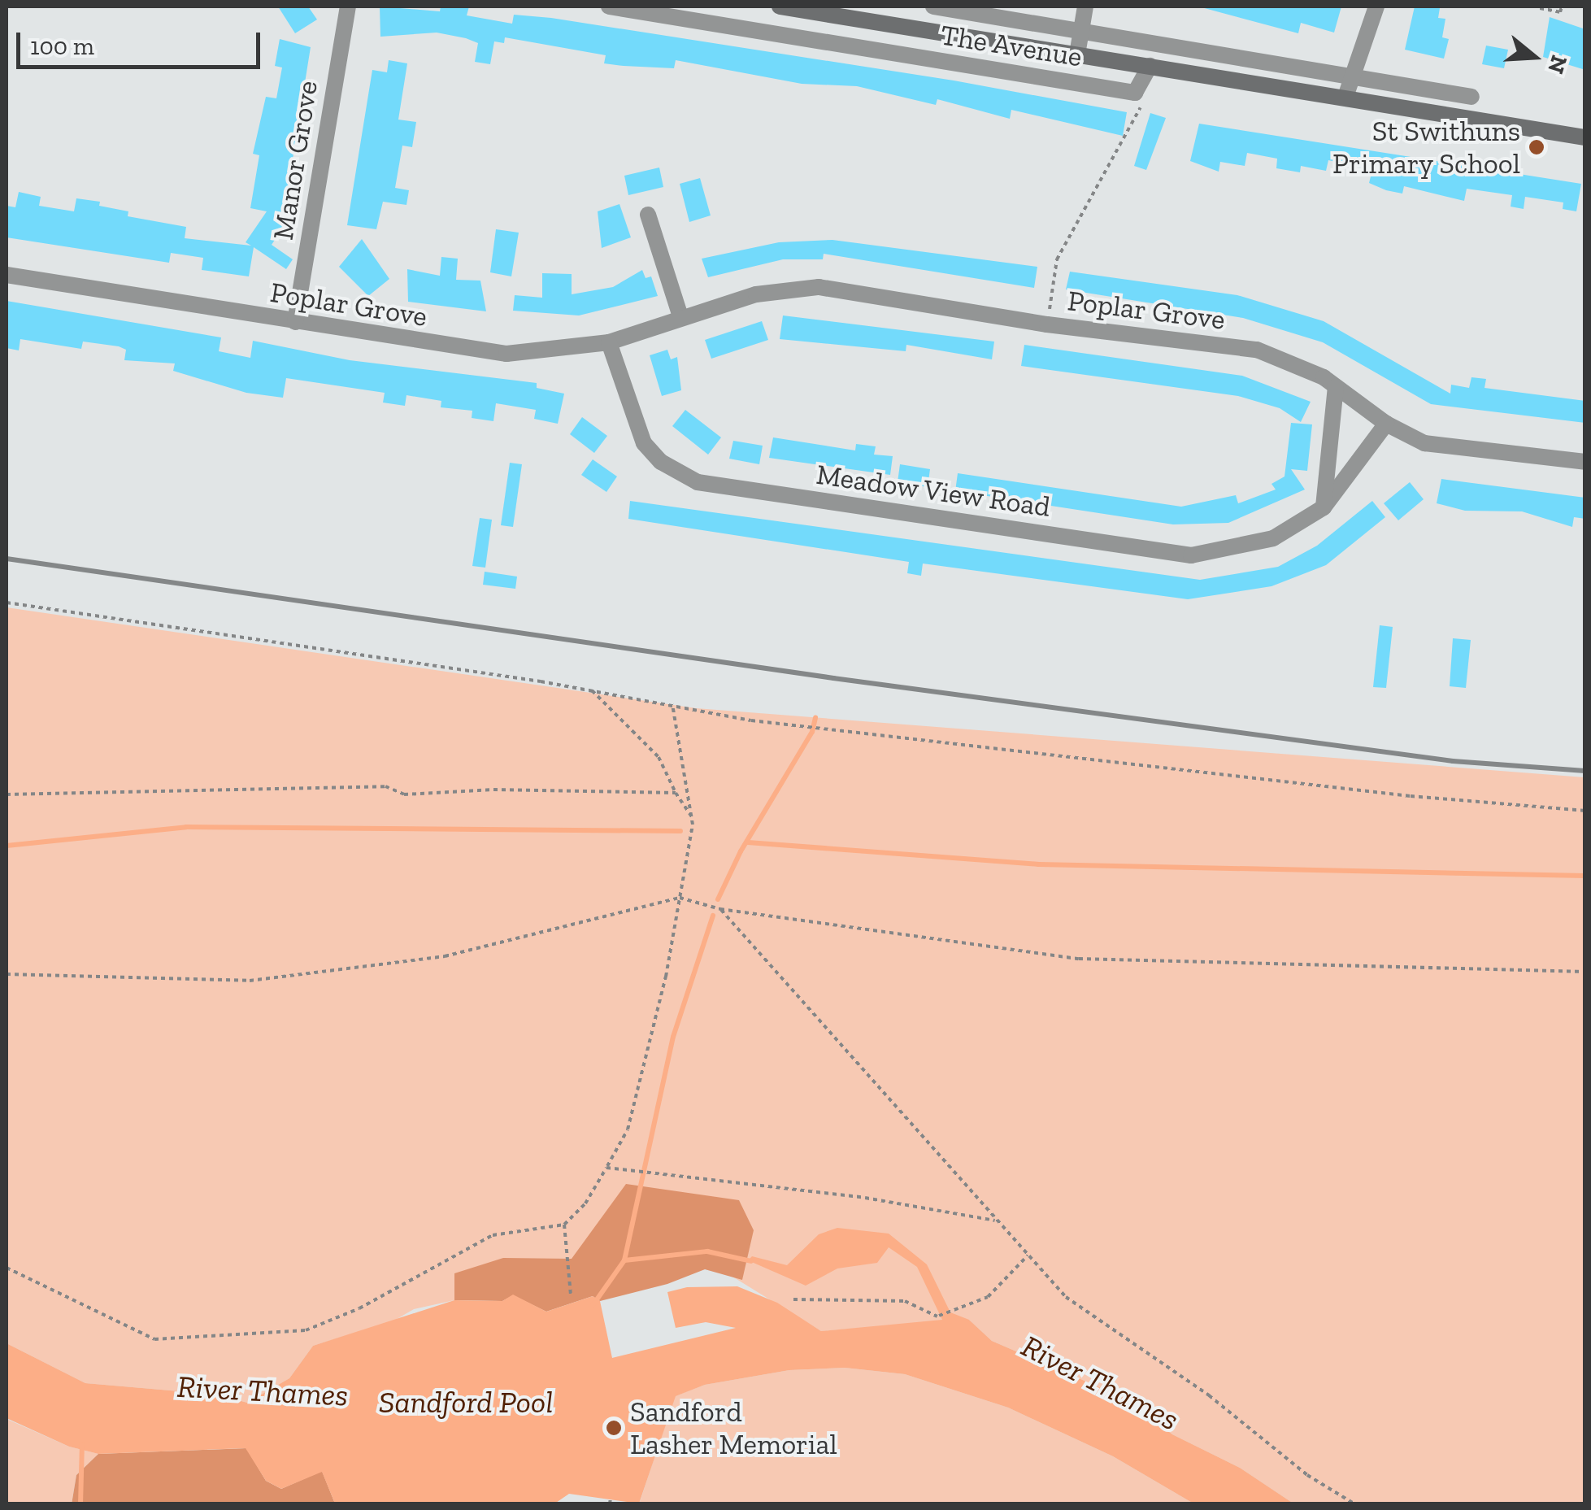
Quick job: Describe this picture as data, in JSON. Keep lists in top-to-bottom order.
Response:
{
  "streets": {
    "street": [
      "The Avenue",
      "Manor Grove",
      "Poplar Grove",
      "Meadow View Road"
    ]
  },
  "crossings": [
    ["Manor Grove", "Poplar Grove"],
    ["Poplar Grove", "Meadow View Road"]
  ],
  "water": ["River Thames", "Sandford Pool"],
  "places": ["St Swithuns Primary School", "Sandford Lasher Memorial"],
  "scale_bar": "100 m",
  "north": "right"
}
